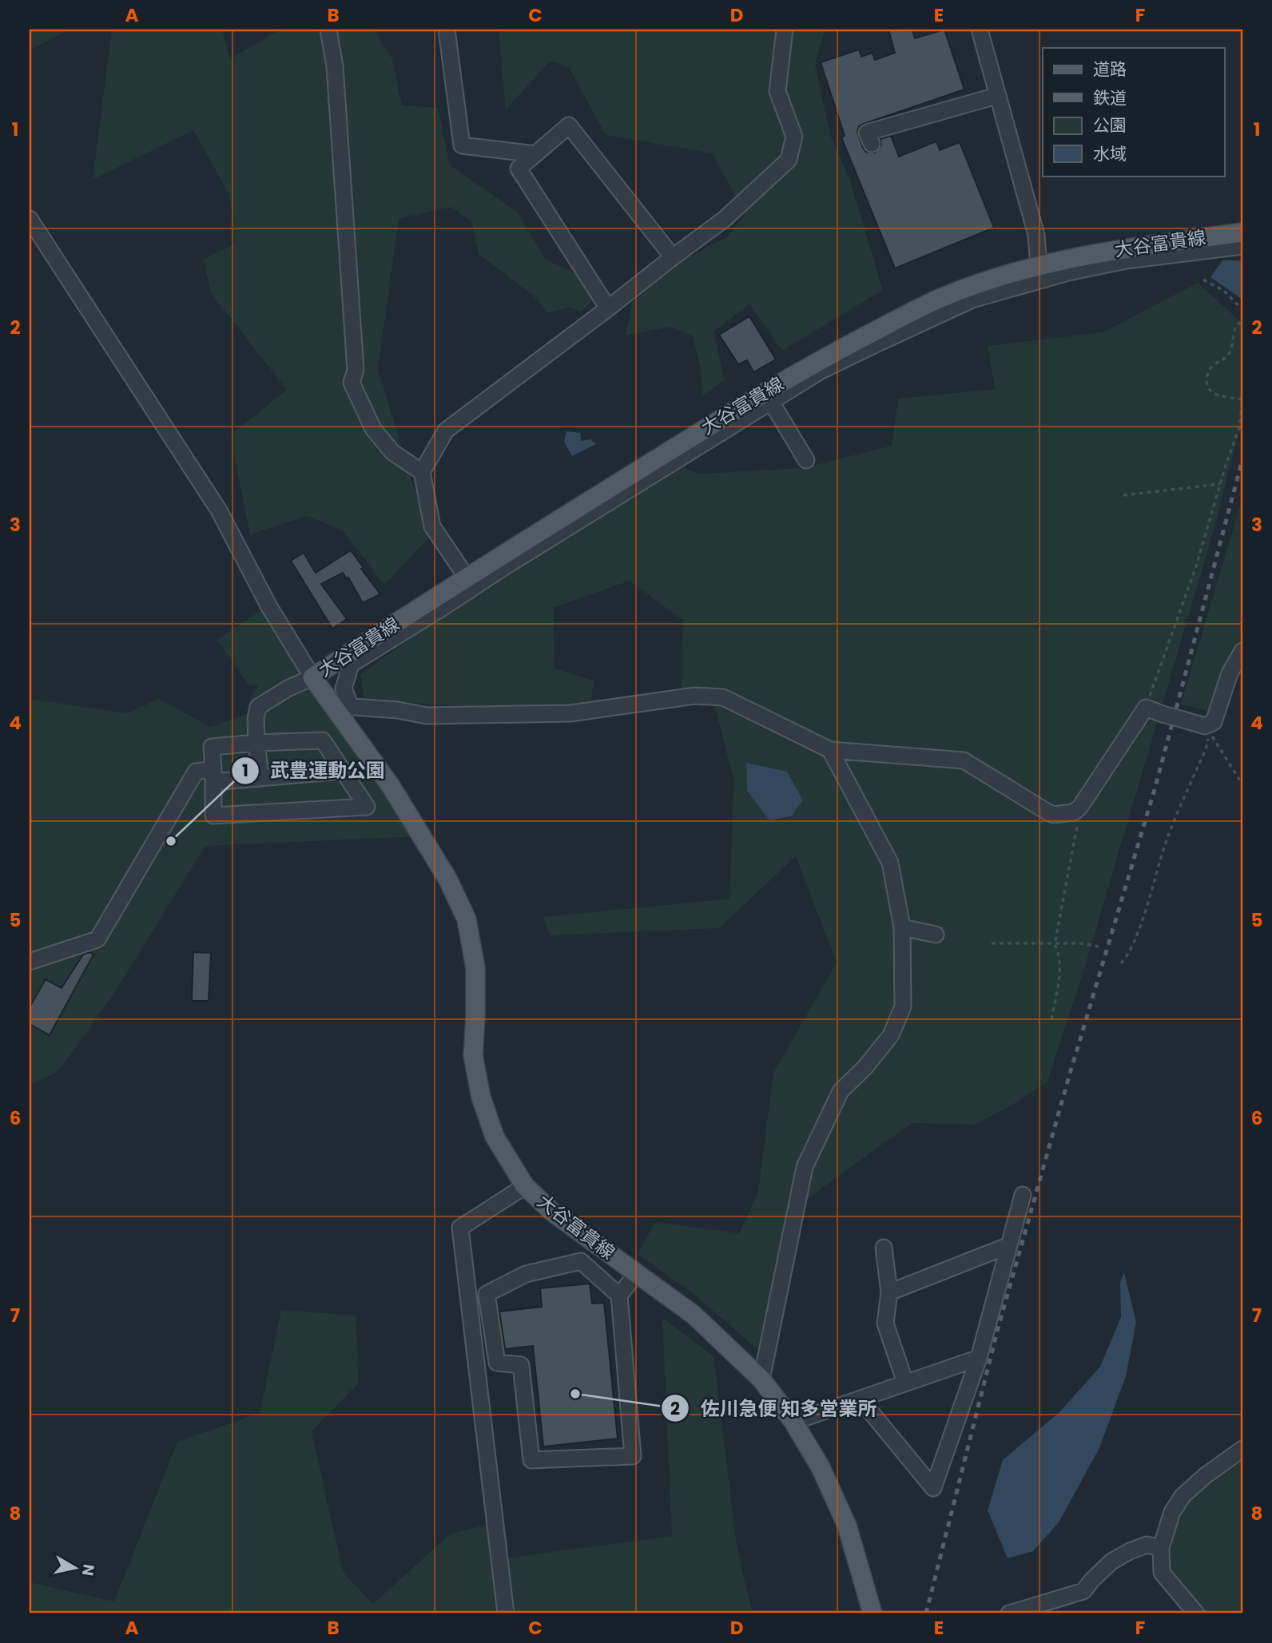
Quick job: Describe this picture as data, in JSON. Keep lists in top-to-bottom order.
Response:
{
  "streets": {
    "main road": ["大谷富貴線"]
  },
  "places": ["武豊運動公園", "佐川急便 知多営業所"],
  "legend": [
    "道路",
    "鉄道",
    "公園",
    "水域"
  ],
  "north": "right",
  "grid": {
    "columns": [
      "A",
      "B",
      "C",
      "D",
      "E",
      "F"
    ],
    "rows": [
      "1",
      "2",
      "3",
      "4",
      "5",
      "6",
      "7",
      "8"
    ]
  }
}
